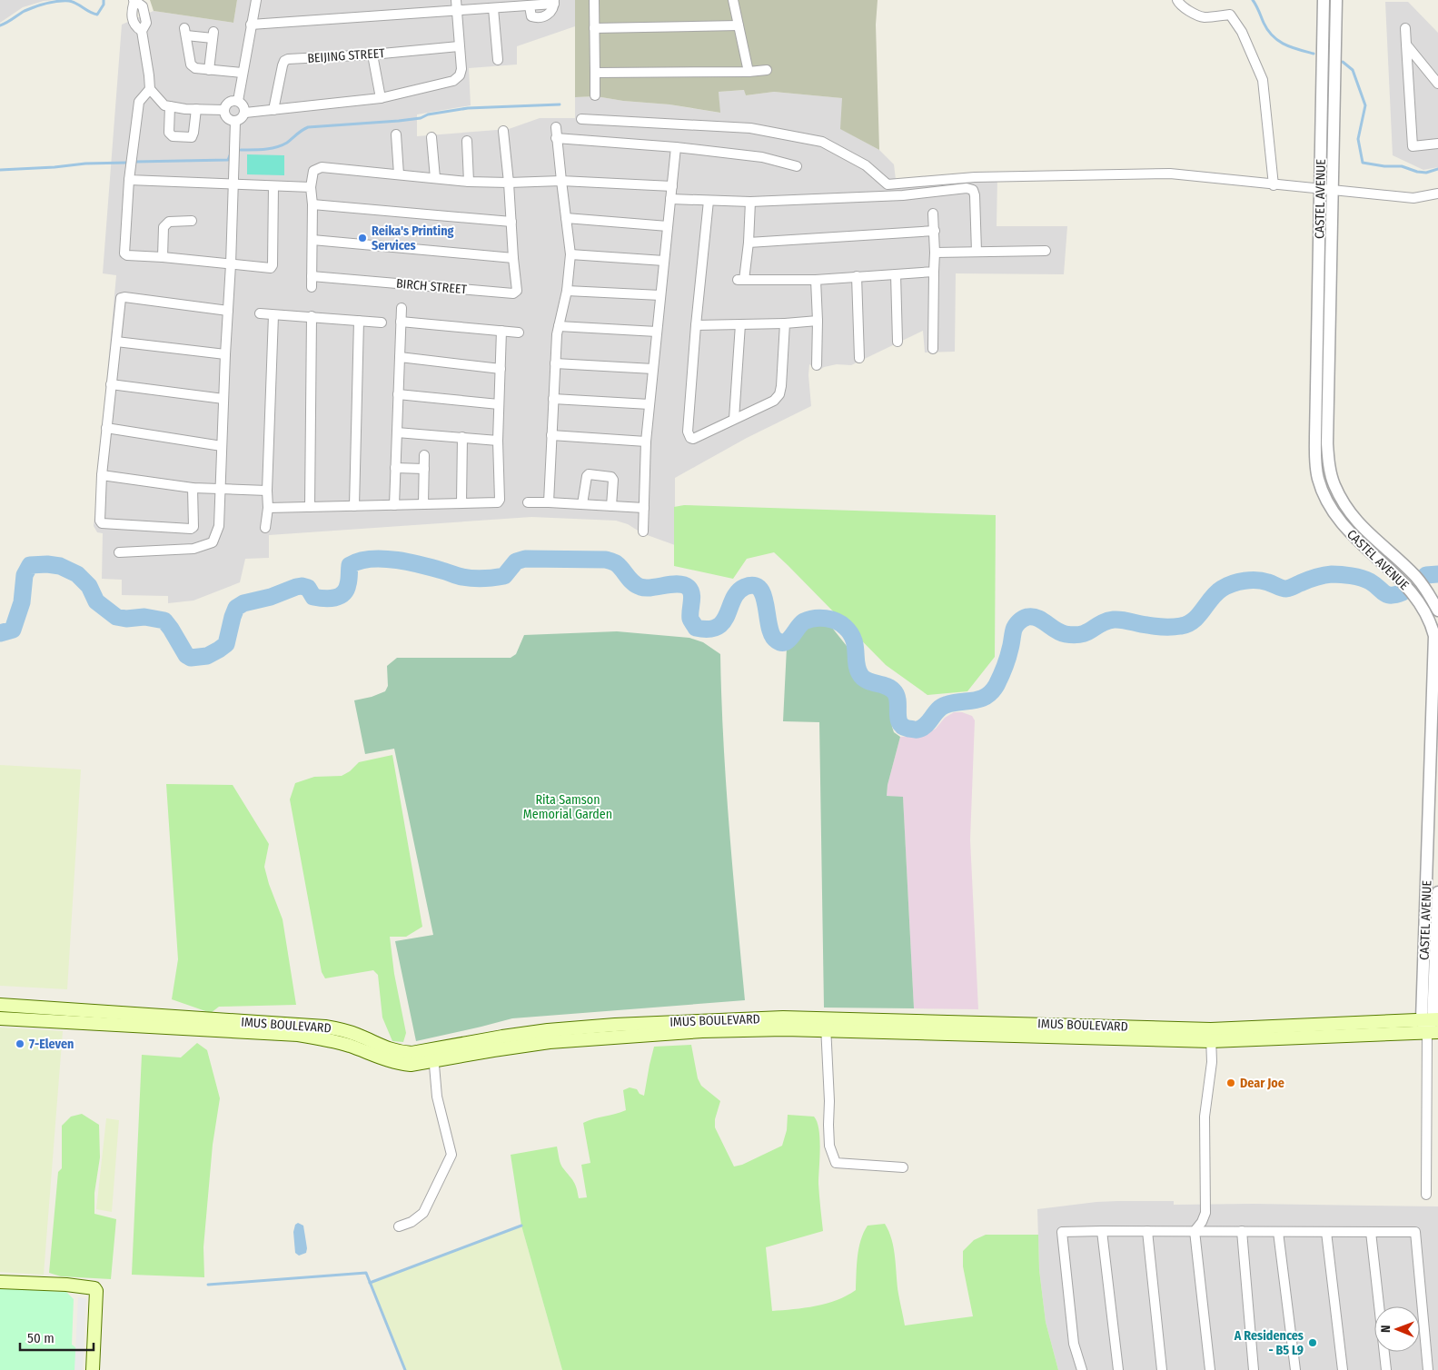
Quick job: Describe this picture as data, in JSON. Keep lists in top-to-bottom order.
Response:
{
  "streets": {
    "main road": ["IMUS BOULEVARD"],
    "street": ["BEIJING STREET", "CASTEL AVENUE", "BIRCH STREET"]
  },
  "crossings": [
    ["CASTEL AVENUE", "IMUS BOULEVARD"]
  ],
  "parks": ["Rita Samson Memorial Garden"],
  "places": [
    "Reika's Printing Services",
    "7-Eleven",
    "Dear Joe",
    "A Residences - B5 L9"
  ],
  "scale_bar": "50 m",
  "north": "left"
}
